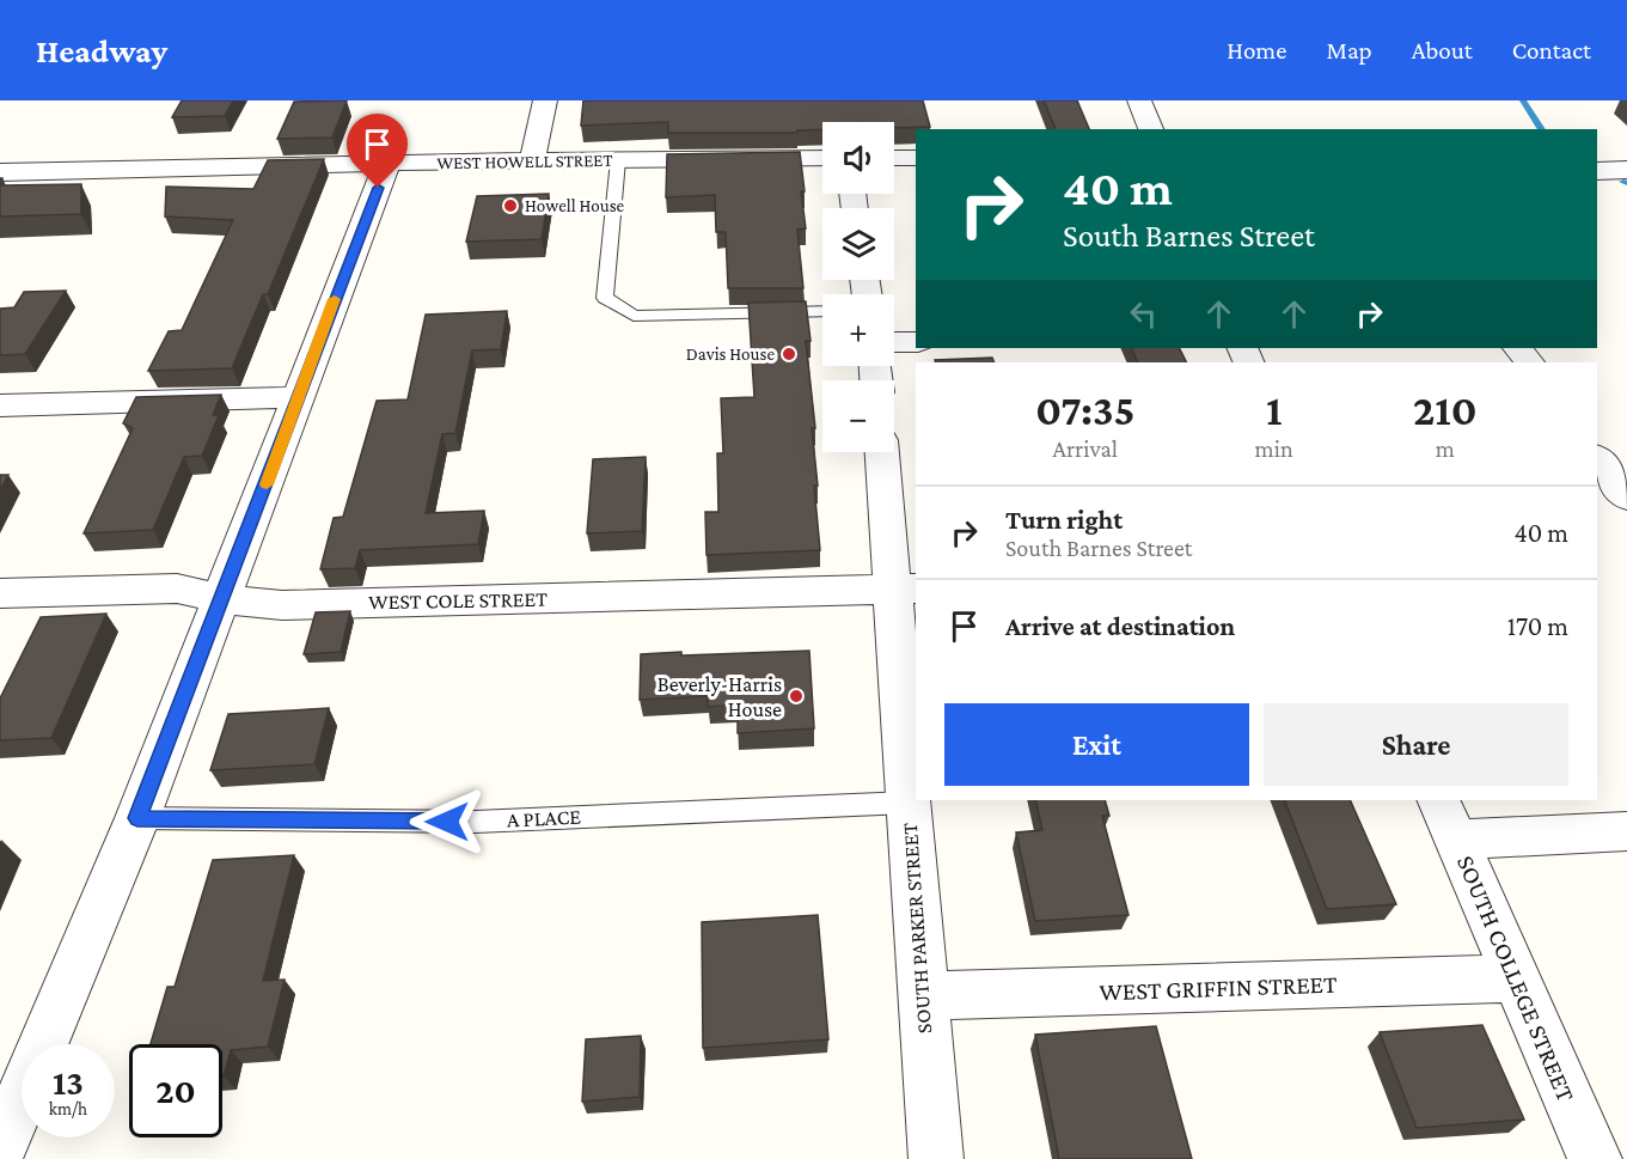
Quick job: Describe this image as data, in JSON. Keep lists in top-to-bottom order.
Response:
{
  "streets": {
    "street": [
      "WEST HOWELL STREET",
      "WEST COLE STREET",
      "SOUTH PARKER STREET",
      "SOUTH COLLEGE STREET",
      "WEST GRIFFIN STREET"
    ],
    "lane": ["A PLACE"]
  },
  "crossings": [
    ["WEST COLE STREET", "SOUTH PARKER STREET"],
    ["A PLACE", "SOUTH PARKER STREET"],
    ["SOUTH PARKER STREET", "WEST GRIFFIN STREET"],
    ["SOUTH COLLEGE STREET", "WEST GRIFFIN STREET"]
  ],
  "places": ["Howell House", "Davis House", "Beverly-Harris House"],
  "page": {
    "header": "Headway",
    "nav": [
      "Home",
      "Map",
      "About",
      "Contact"
    ],
    "map_buttons": ["+", "−"],
    "turn": ["40 m", "South Barnes Street"],
    "eta": [
      "07:35",
      "Arrival",
      "1",
      "min",
      "210",
      "m"
    ],
    "list": [
      {
        "name": "Turn right",
        "note": "South Barnes Street",
        "value": "40 m"
      },
      {
        "name": "Arrive at destination",
        "value": "170 m"
      }
    ],
    "buttons": ["Exit", "Share"],
    "speed": "13 km/h",
    "limit": "20"
  }
}
